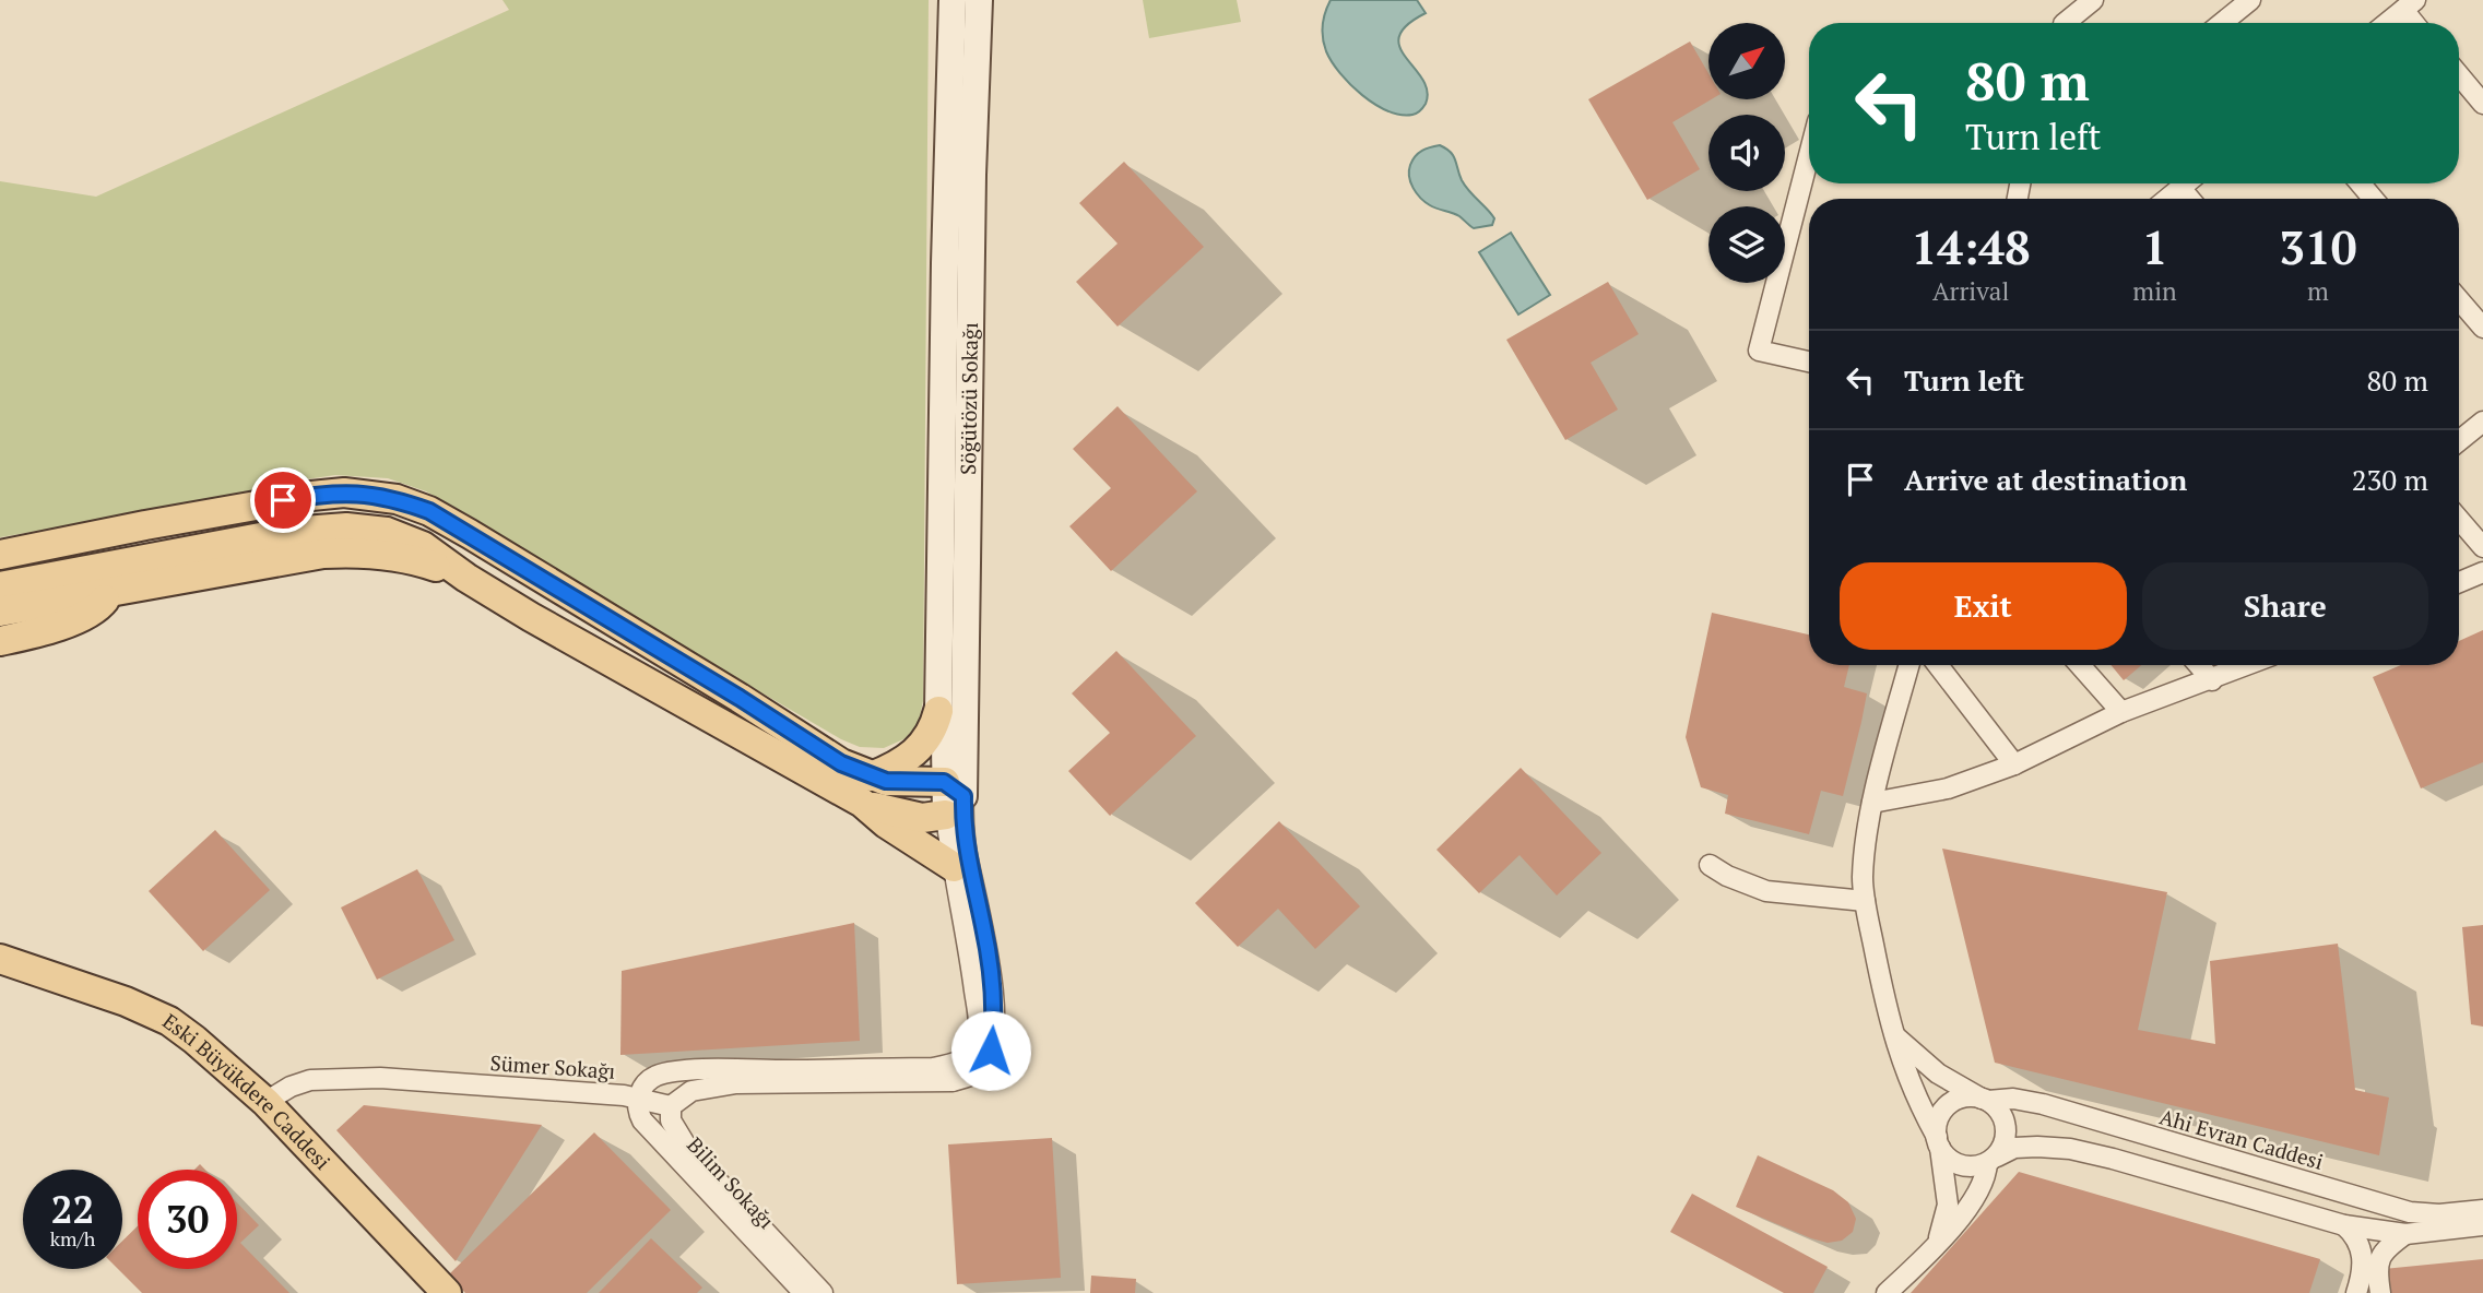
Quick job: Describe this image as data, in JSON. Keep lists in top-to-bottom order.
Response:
{
  "streets": {
    "main road": ["Eski Büyükdere Caddesi"],
    "street": [
      "Söğütözü Sokağı",
      "Sümer Sokağı",
      "Ahi Evran Caddesi",
      "Bilim Sokağı"
    ]
  },
  "crossings": [
    ["Sümer Sokağı", "Eski Büyükdere Caddesi"],
    ["Sümer Sokağı", "Bilim Sokağı"]
  ],
  "north": "top right",
  "page": {
    "turn": ["80 m", "Turn left"],
    "eta": [
      "14:48",
      "Arrival",
      "1",
      "min",
      "310",
      "m"
    ],
    "list": [
      {
        "name": "Turn left",
        "value": "80 m"
      },
      {
        "name": "Arrive at destination",
        "value": "230 m"
      }
    ],
    "buttons": ["Exit", "Share"],
    "speed": "22 km/h",
    "limit": "30"
  }
}
